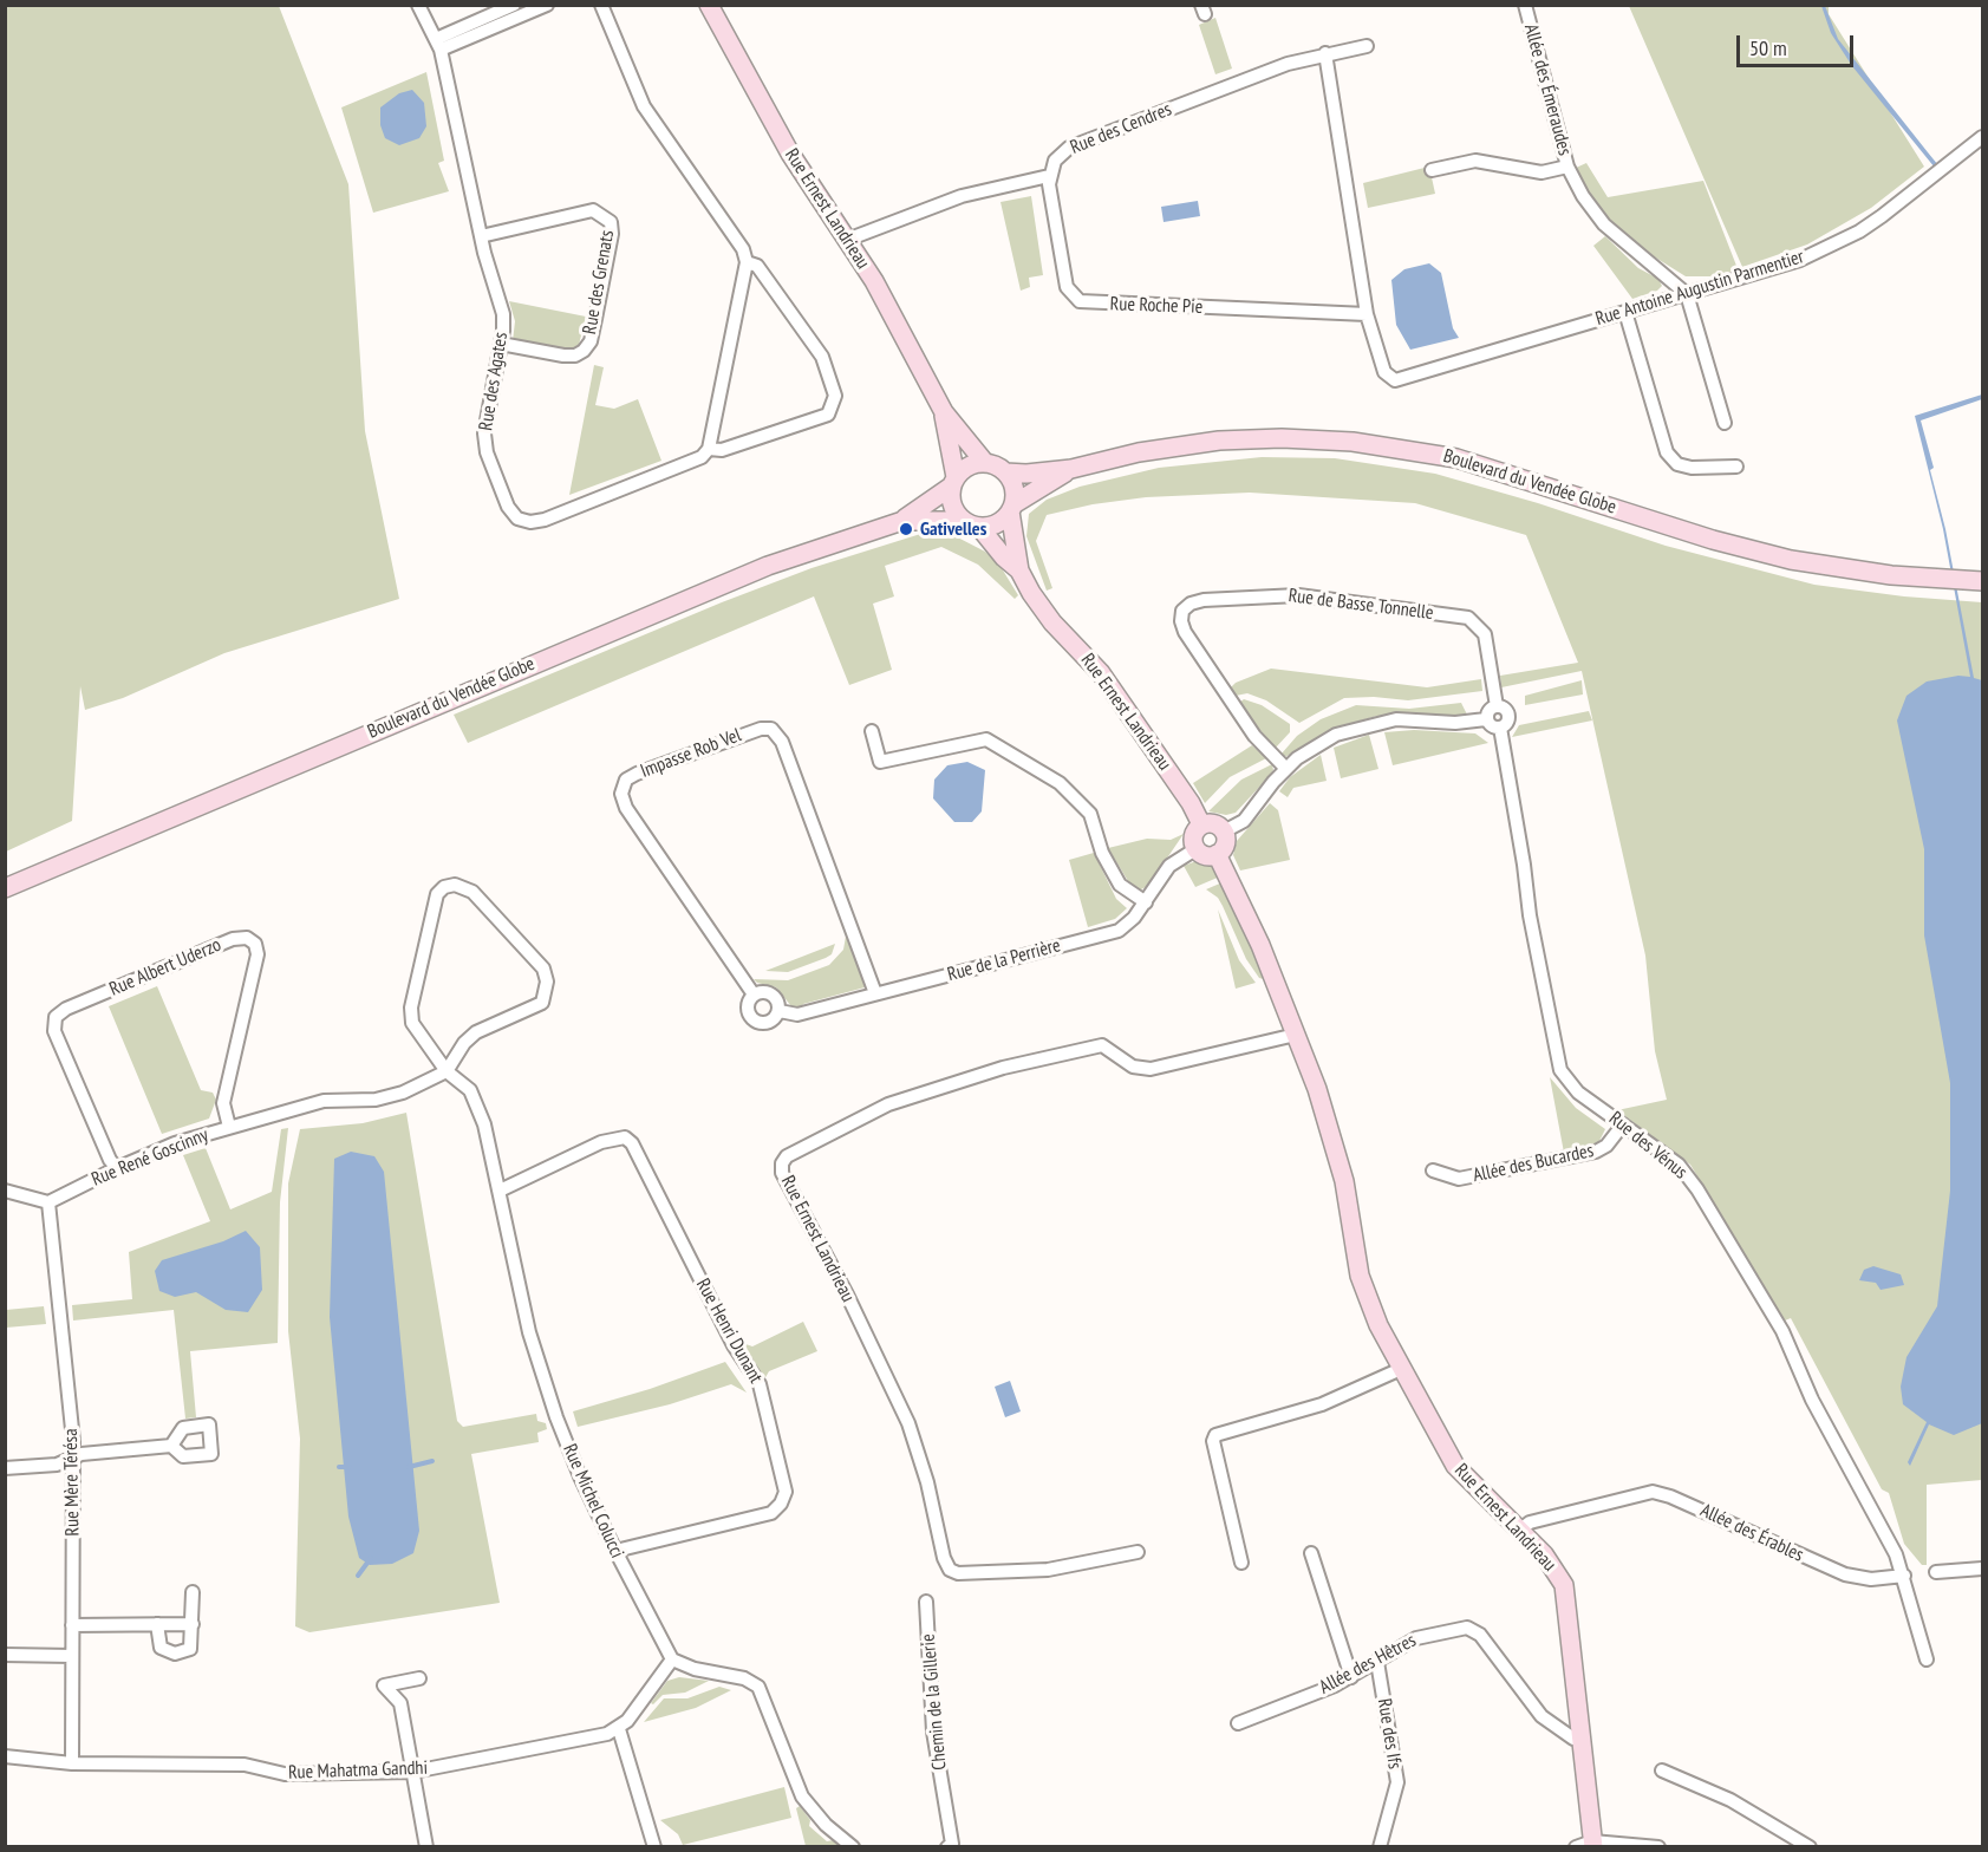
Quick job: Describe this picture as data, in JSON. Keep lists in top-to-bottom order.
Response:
{
  "streets": {
    "main road": ["Rue Ernest Landrieau", "Boulevard du Vendée Globe"],
    "street": [
      "Allée des Émeraudes",
      "Rue des Cendres",
      "Rue des Grenats",
      "Rue Antoine Augustin Parmentier",
      "Rue Roche Pie",
      "Rue des Agates",
      "Rue de Basse Tonnelle",
      "Impasse Rob Vel",
      "Rue de la Perrière",
      "Rue Albert Uderzo",
      "Rue des Vénus",
      "Rue René Goscinny",
      "Allée des Bucardes",
      "Rue Henri Dunant",
      "Rue Mère Térésa",
      "Rue Michel Colucci",
      "Allée des Érables",
      "Allée des Hêtres",
      "Chemin de la Gillerie",
      "Rue des Ifs",
      "Rue Mahatma Gandhi"
    ]
  },
  "crossings": [
    ["Allée des Émeraudes", "Rue Antoine Augustin Parmentier"],
    ["Rue des Cendres", "Rue Roche Pie"],
    ["Rue Ernest Landrieau", "Boulevard du Vendée Globe"],
    ["Rue Ernest Landrieau", "Rue de la Perrière"],
    ["Rue Ernest Landrieau", "Allée des Érables"],
    ["Rue Ernest Landrieau", "Allée des Hêtres"],
    ["Rue des Grenats", "Rue des Agates"],
    ["Rue Antoine Augustin Parmentier", "Rue Roche Pie"],
    ["Rue de Basse Tonnelle", "Rue des Vénus"],
    ["Impasse Rob Vel", "Rue de la Perrière"],
    ["Rue Albert Uderzo", "Rue René Goscinny"],
    ["Rue des Vénus", "Allée des Bucardes"],
    ["Rue des Vénus", "Allée des Érables"],
    ["Rue René Goscinny", "Rue Mère Térésa"],
    ["Rue René Goscinny", "Rue Michel Colucci"],
    ["Rue Henri Dunant", "Rue Michel Colucci"],
    ["Rue Mère Térésa", "Rue Mahatma Gandhi"],
    ["Allée des Hêtres", "Rue des Ifs"]
  ],
  "places": ["Gativelles"],
  "scale_bar": "50 m"
}
